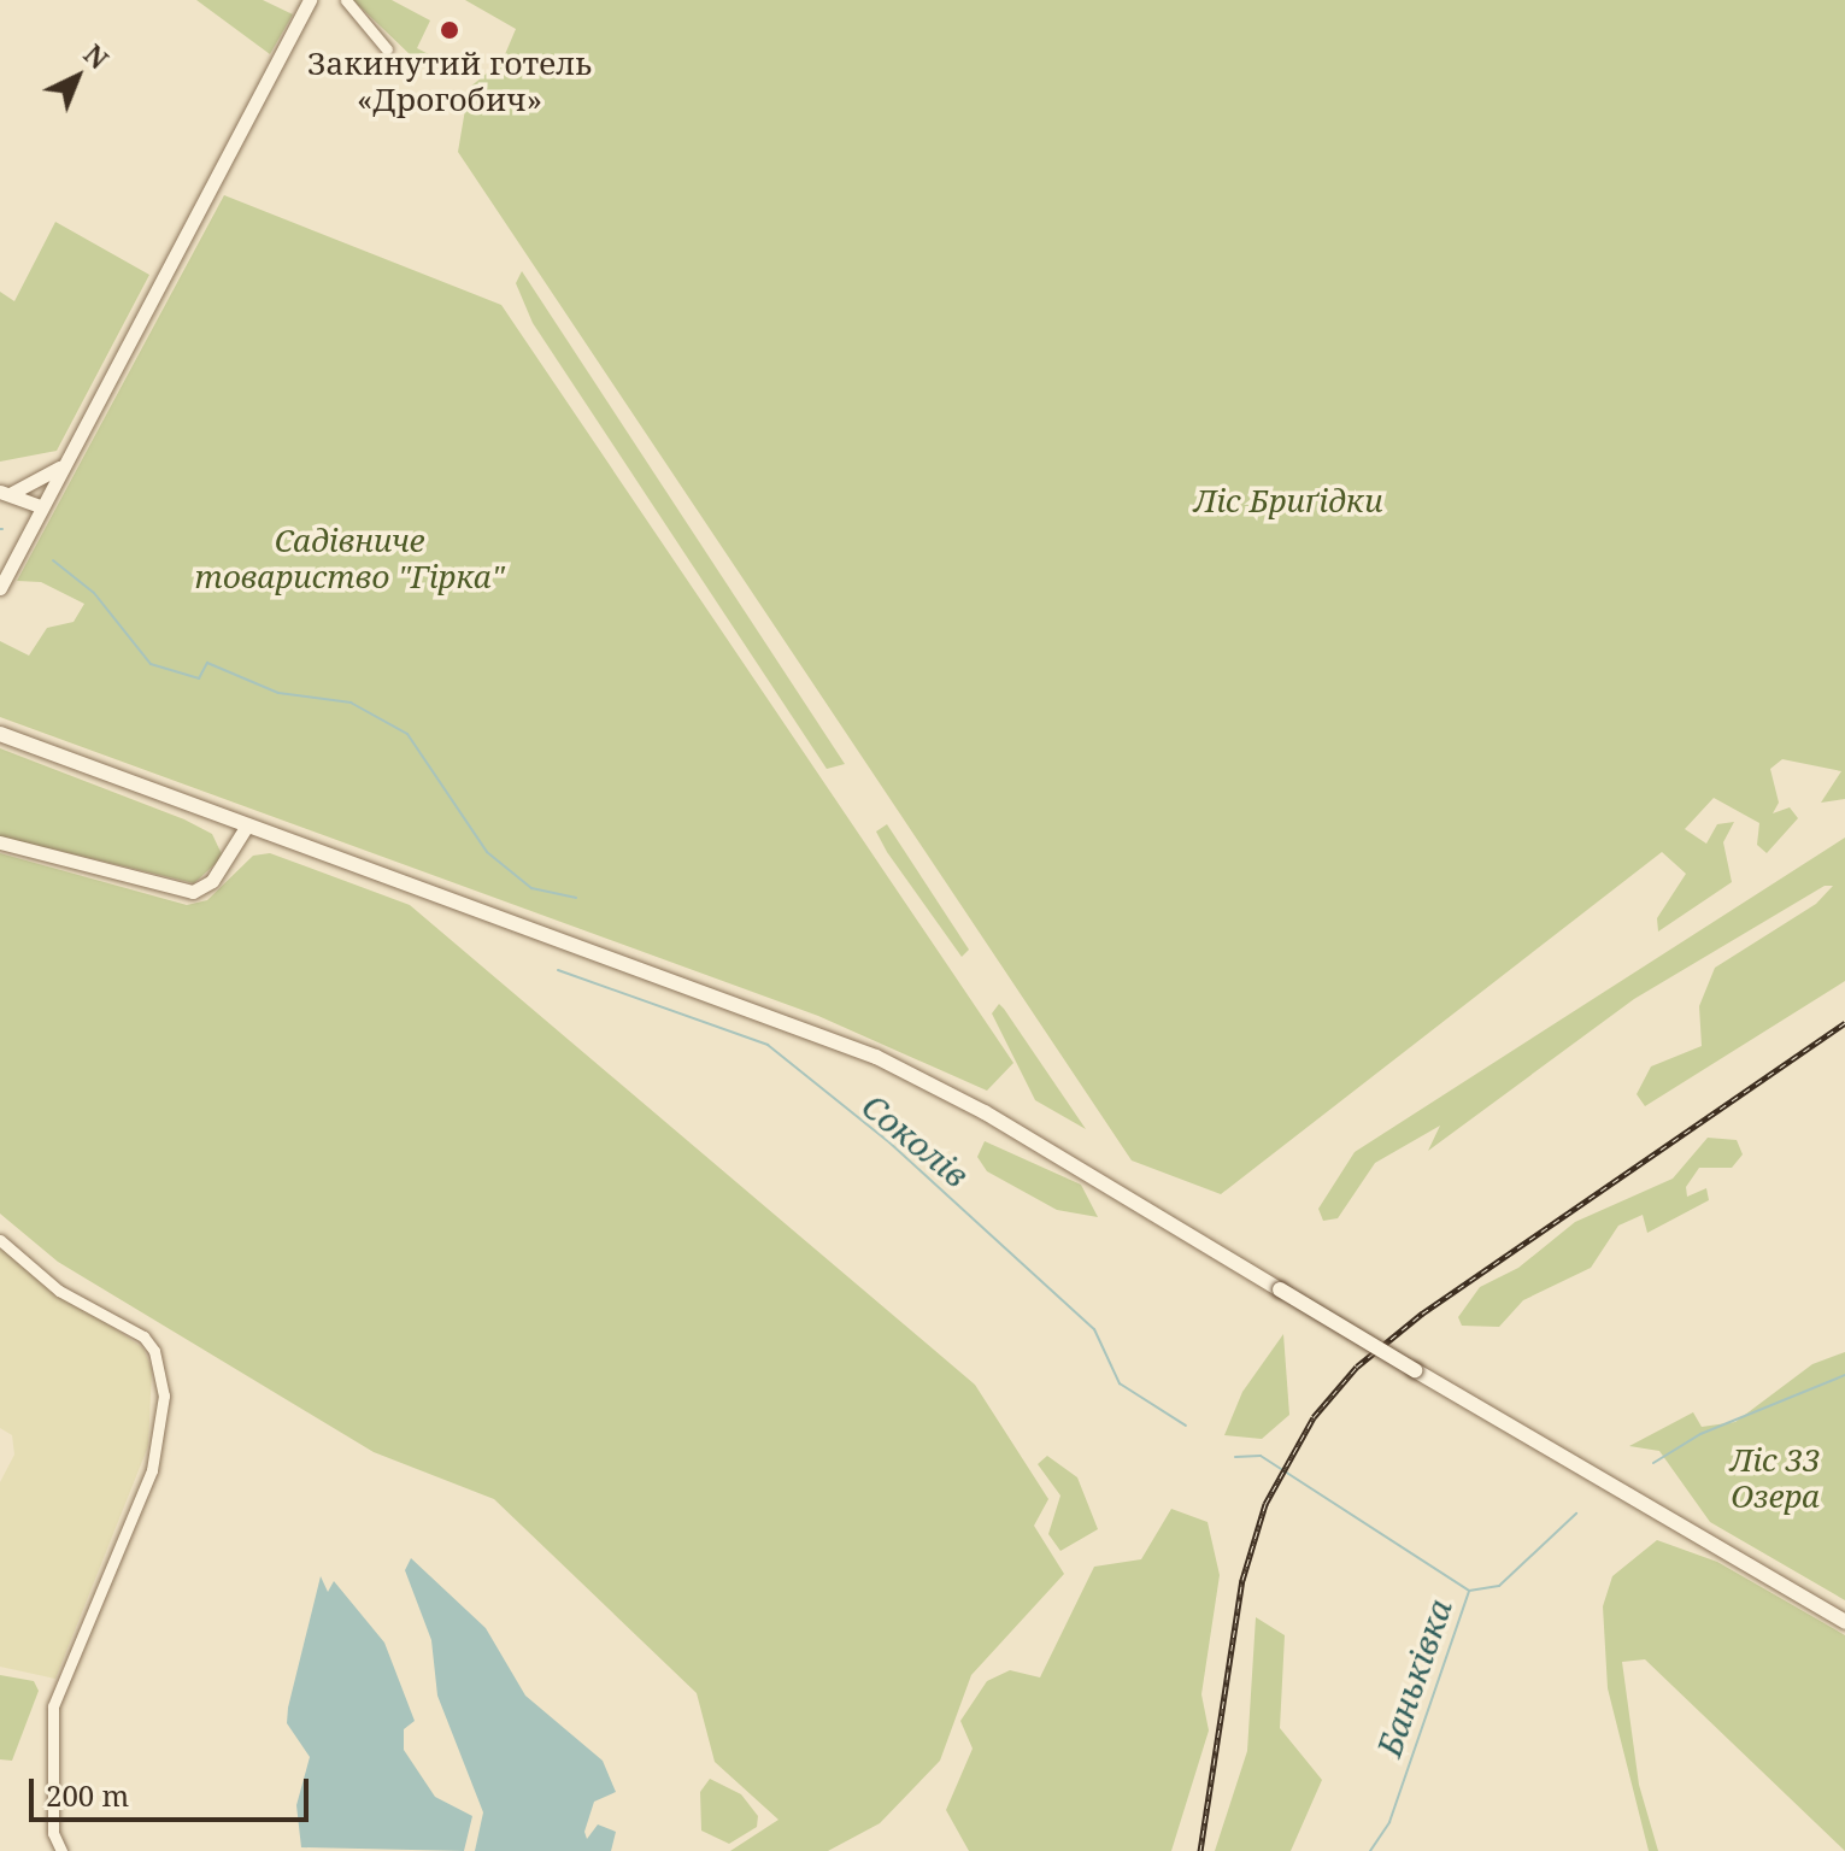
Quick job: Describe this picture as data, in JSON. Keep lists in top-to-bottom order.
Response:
{
  "water": ["Соколів", "Баньківка"],
  "parks": ["Ліс Бриґідки", "Садівниче товариство \"Гірка\"", "Ліс 33 Озера"],
  "places": ["Закинутий готель «Дрогобич»"],
  "scale_bar": "200 m",
  "north": "top right"
}
